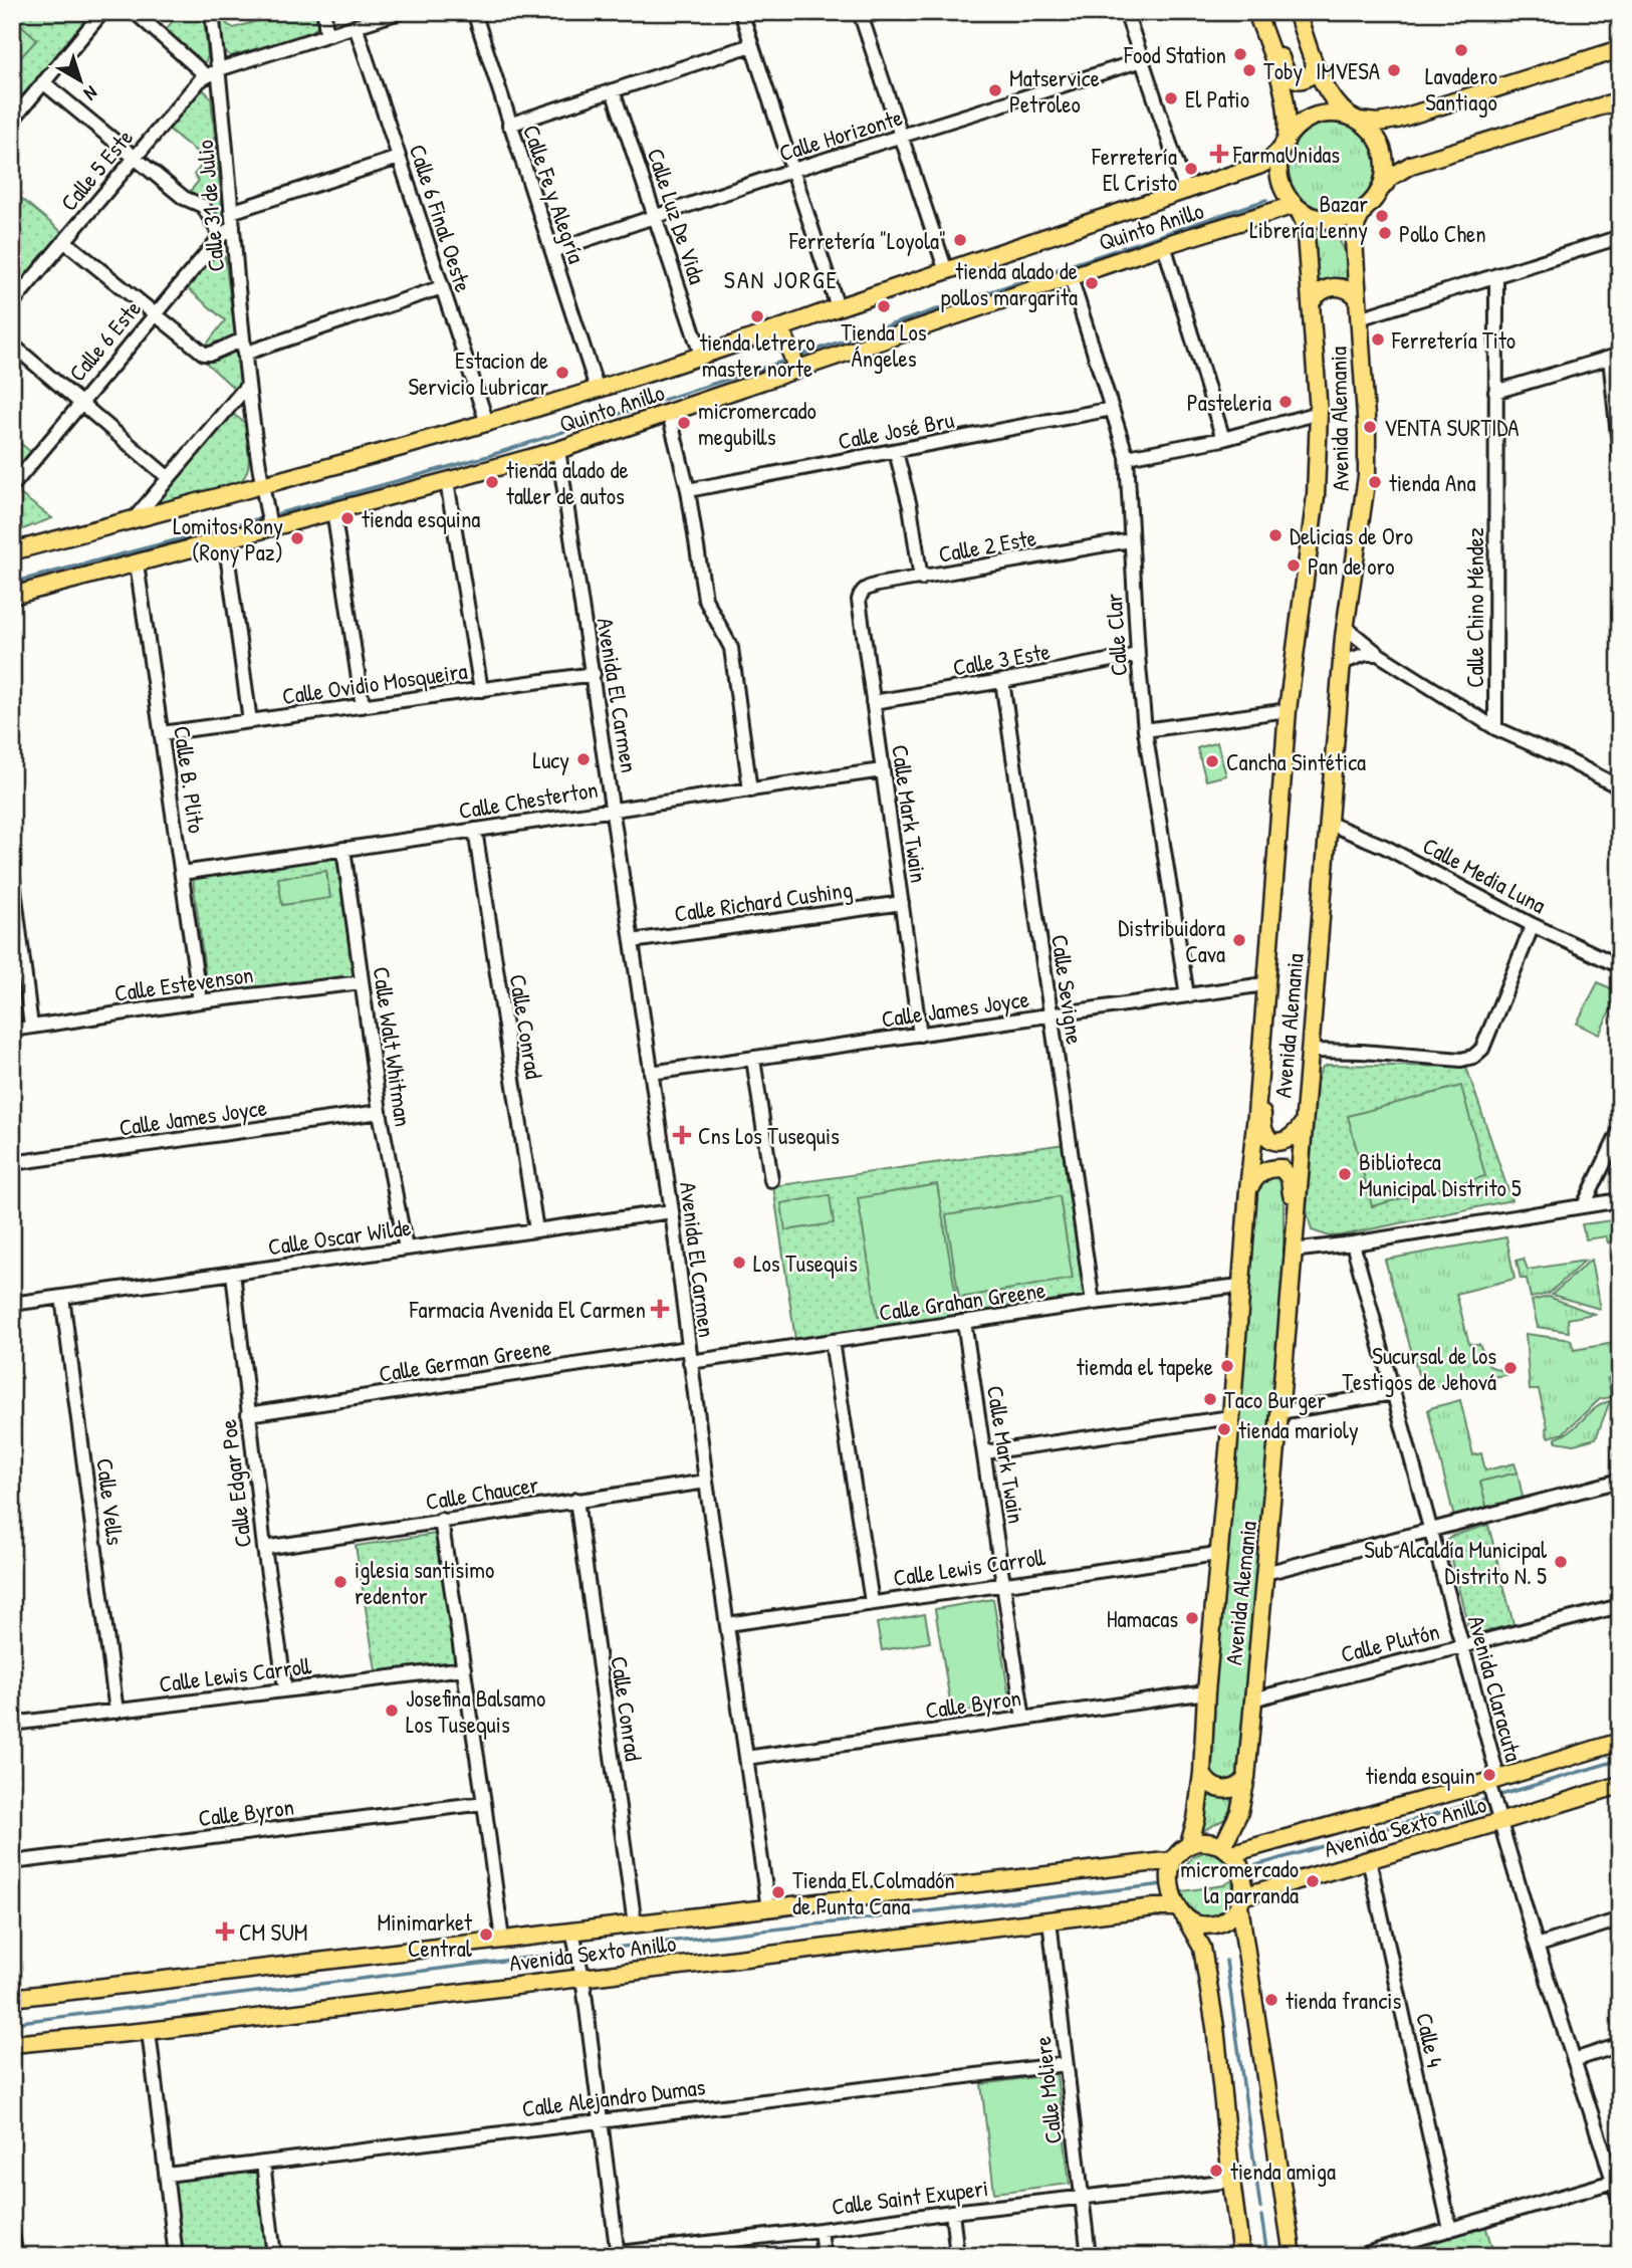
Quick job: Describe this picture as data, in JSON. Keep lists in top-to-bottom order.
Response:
{
  "streets": {
    "main road": ["Quinto Anillo", "Avenida Alemania", "Avenida Sexto Anillo"],
    "street": [
      "Calle Horizonte",
      "Calle 5 Este",
      "Calle Fe y Alegría",
      "Calle 31 de Julio",
      "Calle Luz De Vida",
      "Calle 6 Final Oeste",
      "Calle 6 Este",
      "Calle José Bru",
      "Calle 2 Este",
      "Calle Chino Méndez",
      "Calle Clar",
      "Calle 3 Este",
      "Calle Ovidio Mosqueira",
      "Avenida El Carmen",
      "Calle B. Plito",
      "Calle Chesterton",
      "Calle Mark Twain",
      "Calle Media Luna",
      "Calle Richard Cushing",
      "Calle Estevenson",
      "Calle Sevigne",
      "Calle James Joyce",
      "Calle Conrad",
      "Calle Walt Whitman",
      "Calle Oscar Wilde",
      "Calle Grahan Greene",
      "Calle German Greene",
      "Calle Edgar Poe",
      "Calle Chaucer",
      "Calle Vells",
      "Calle Lewis Carroll",
      "Calle Plutón",
      "Avenida Claracuta",
      "Calle Byron",
      "Calle 4",
      "Calle Moliere",
      "Calle Alejandro Dumas",
      "Calle Saint Exuperi"
    ]
  },
  "crossings": [
    ["Calle Horizonte", "Calle Fe y Alegría"],
    ["Calle Horizonte", "Calle Luz De Vida"],
    ["Calle 5 Este", "Calle 31 de Julio"],
    ["Calle Fe y Alegría", "Quinto Anillo"],
    ["Calle 31 de Julio", "Quinto Anillo"],
    ["Calle 31 de Julio", "Calle 6 Este"],
    ["Calle Luz De Vida", "Quinto Anillo"],
    ["Calle 6 Final Oeste", "Quinto Anillo"],
    ["Quinto Anillo", "Avenida Alemania"],
    ["Quinto Anillo", "Calle Clar"],
    ["Quinto Anillo", "Avenida El Carmen"],
    ["Quinto Anillo", "Calle B. Plito"],
    ["Avenida Alemania", "Calle Media Luna"],
    ["Avenida Alemania", "Calle James Joyce"],
    ["Avenida Alemania", "Calle Grahan Greene"],
    ["Avenida Alemania", "Calle Lewis Carroll"],
    ["Avenida Alemania", "Calle Plutón"],
    ["Avenida Alemania", "Calle Byron"],
    ["Avenida Alemania", "Avenida Sexto Anillo"],
    ["Calle José Bru", "Calle Clar"],
    ["Calle 2 Este", "Calle Clar"],
    ["Calle 2 Este", "Calle Mark Twain"],
    ["Calle Clar", "Calle 3 Este"],
    ["Calle Clar", "Calle James Joyce"],
    ["Calle 3 Este", "Calle Mark Twain"],
    ["Calle 3 Este", "Calle Sevigne"],
    ["Calle Ovidio Mosqueira", "Avenida El Carmen"],
    ["Calle Ovidio Mosqueira", "Calle B. Plito"],
    ["Avenida El Carmen", "Calle Chesterton"],
    ["Avenida El Carmen", "Calle Richard Cushing"],
    ["Avenida El Carmen", "Calle James Joyce"],
    ["Avenida El Carmen", "Calle Oscar Wilde"],
    ["Avenida El Carmen", "Calle Grahan Greene"],
    ["Avenida El Carmen", "Calle German Greene"],
    ["Avenida El Carmen", "Calle Chaucer"],
    ["Avenida El Carmen", "Calle Lewis Carroll"],
    ["Avenida El Carmen", "Calle Byron"],
    ["Avenida El Carmen", "Avenida Sexto Anillo"],
    ["Calle B. Plito", "Calle Chesterton"],
    ["Calle B. Plito", "Calle Estevenson"],
    ["Calle Chesterton", "Calle Mark Twain"],
    ["Calle Chesterton", "Calle Conrad"],
    ["Calle Chesterton", "Calle Walt Whitman"],
    ["Calle Mark Twain", "Calle Richard Cushing"],
    ["Calle Mark Twain", "Calle James Joyce"],
    ["Calle Mark Twain", "Calle Grahan Greene"],
    ["Calle Mark Twain", "Calle Lewis Carroll"],
    ["Calle Mark Twain", "Calle Byron"],
    ["Calle Estevenson", "Calle Walt Whitman"],
    ["Calle Sevigne", "Calle James Joyce"],
    ["Calle Sevigne", "Calle Grahan Greene"],
    ["Calle James Joyce", "Calle Walt Whitman"],
    ["Calle Conrad", "Calle Oscar Wilde"],
    ["Calle Conrad", "Calle Chaucer"],
    ["Calle Conrad", "Avenida Sexto Anillo"],
    ["Calle Walt Whitman", "Calle Oscar Wilde"],
    ["Calle Oscar Wilde", "Calle Edgar Poe"],
    ["Calle Oscar Wilde", "Calle Vells"],
    ["Calle German Greene", "Calle Edgar Poe"],
    ["Calle Edgar Poe", "Calle Chaucer"],
    ["Calle Edgar Poe", "Calle Lewis Carroll"],
    ["Calle Vells", "Calle Lewis Carroll"],
    ["Calle Plutón", "Avenida Claracuta"],
    ["Avenida Claracuta", "Avenida Sexto Anillo"],
    ["Avenida Sexto Anillo", "Calle 4"],
    ["Avenida Sexto Anillo", "Calle Moliere"],
    ["Calle Moliere", "Calle Alejandro Dumas"],
    ["Calle Moliere", "Calle Saint Exuperi"]
  ],
  "districts": ["SAN JORGE"],
  "places": {
    "other": [
      "Lavadero Santiago",
      "Food Station",
      "Toby",
      "IMVESA",
      "Matservice Petroleo",
      "El Patio",
      "Ferretería El Cristo",
      "Bazar Librería Lenny",
      "Pollo Chen",
      "Ferretería \"Loyola\"",
      "tienda alado de pollos margarita",
      "Tienda Los Ángeles",
      "tienda letrero master norte",
      "Ferretería Tito",
      "Estacion de Servicio Lubricar",
      "Pasteleria",
      "micromercado megubills",
      "VENTA SURTIDA",
      "tienda alado de taller de autos",
      "tienda Ana",
      "tienda esquina",
      "Delicias de Oro",
      "Lomitos Rony (Rony Paz)",
      "Pan de oro",
      "Lucy",
      "Cancha Sintética",
      "Distribuidora Cava",
      "Biblioteca Municipal Distrito 5",
      "Los Tusequis",
      "tiemda el tapeke",
      "Sucursal de los Testigos de Jehová",
      "Taco Burger",
      "tienda marioly",
      "Sub Alcaldía Municipal Distrito N. 5",
      "iglesia santisimo redentor",
      "Hamacas",
      "Josefina Balsamo Los Tusequis",
      "tienda esquin",
      "micromercado la parranda",
      "Tienda El Colmadón de Punta Cana",
      "Minimarket Central",
      "tienda francis",
      "tienda amiga"
    ],
    "health": [
      "FarmaUnidas",
      "Cns Los Tusequis",
      "Farmacia Avenida El Carmen",
      "CM SUM"
    ]
  },
  "north": "bottom right"
}
